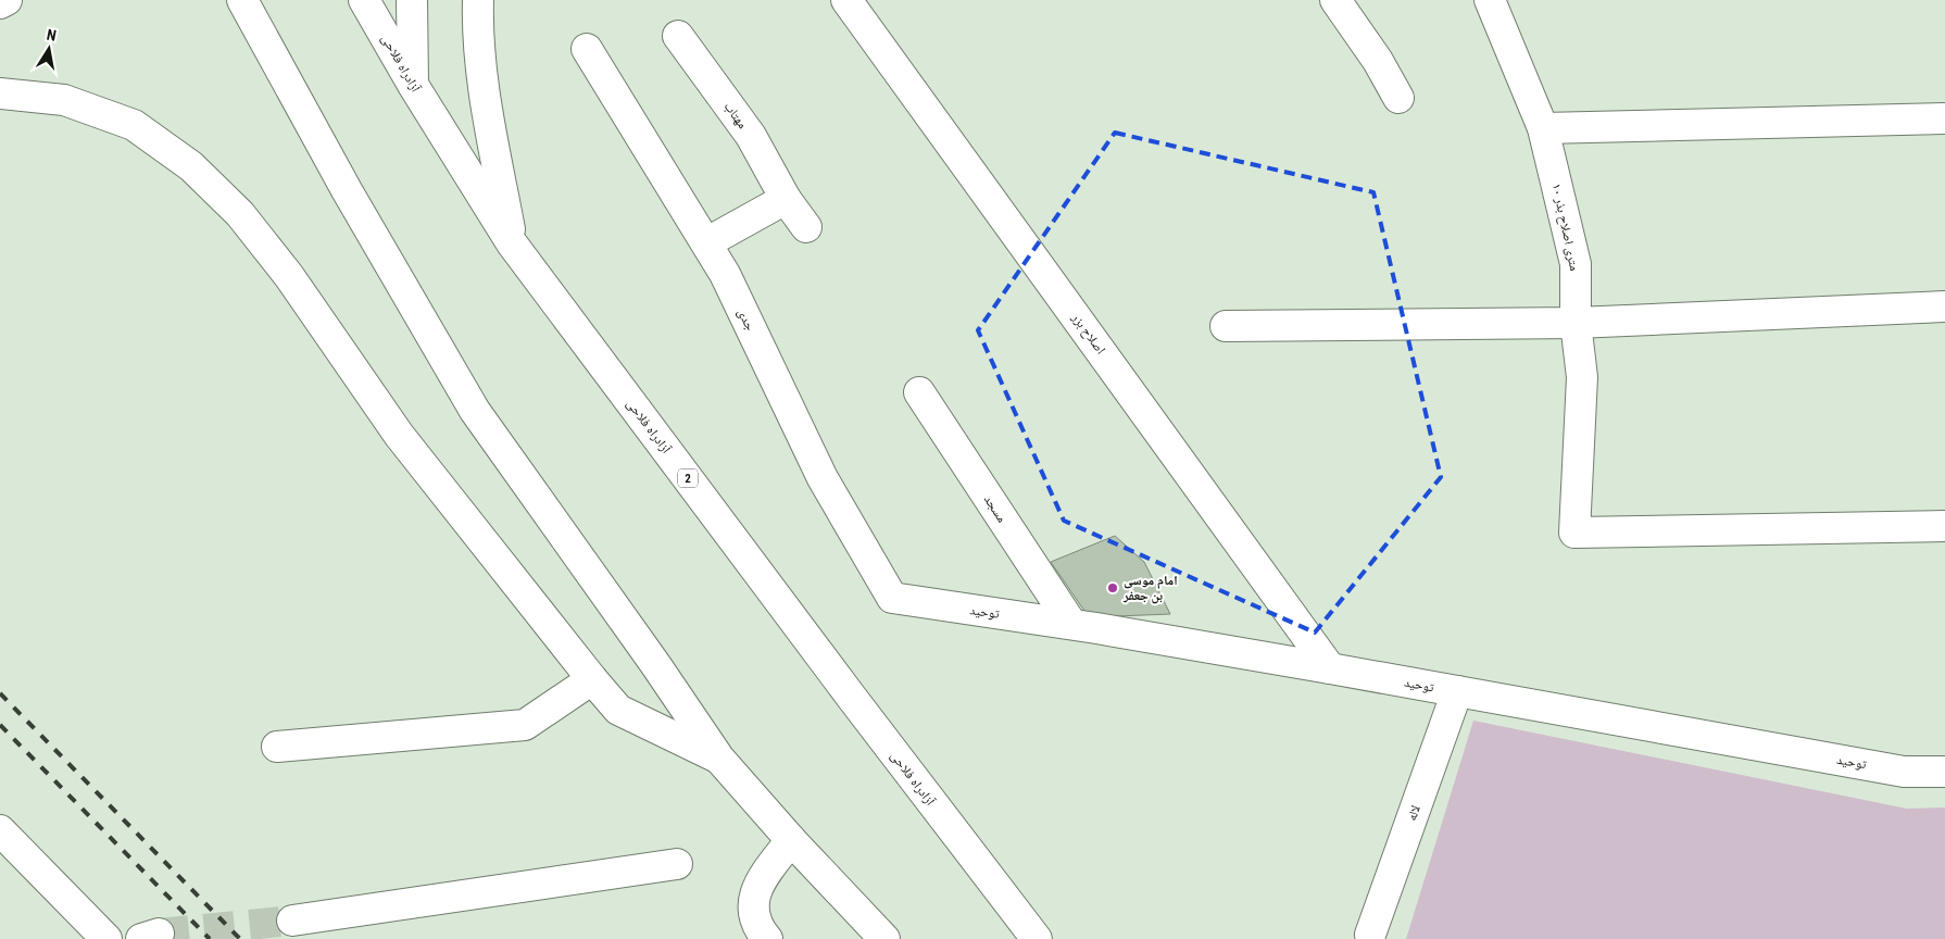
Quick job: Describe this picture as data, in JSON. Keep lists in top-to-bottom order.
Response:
{
  "streets": {
    "main road": [
      "آزادراه فلاحی",
      "مهتاب",
      "۱۰ متری اصلاح بذر",
      "جدی",
      "اصلاح بزر",
      "2",
      "مسجد",
      "توحید",
      "لاله"
    ]
  },
  "crossings": [
    ["جدی", "توحید"],
    ["اصلاح بزر", "توحید"],
    ["مسجد", "توحید"],
    ["توحید", "لاله"]
  ],
  "places": ["امام موسی بن جعفر"],
  "north": "top"
}
